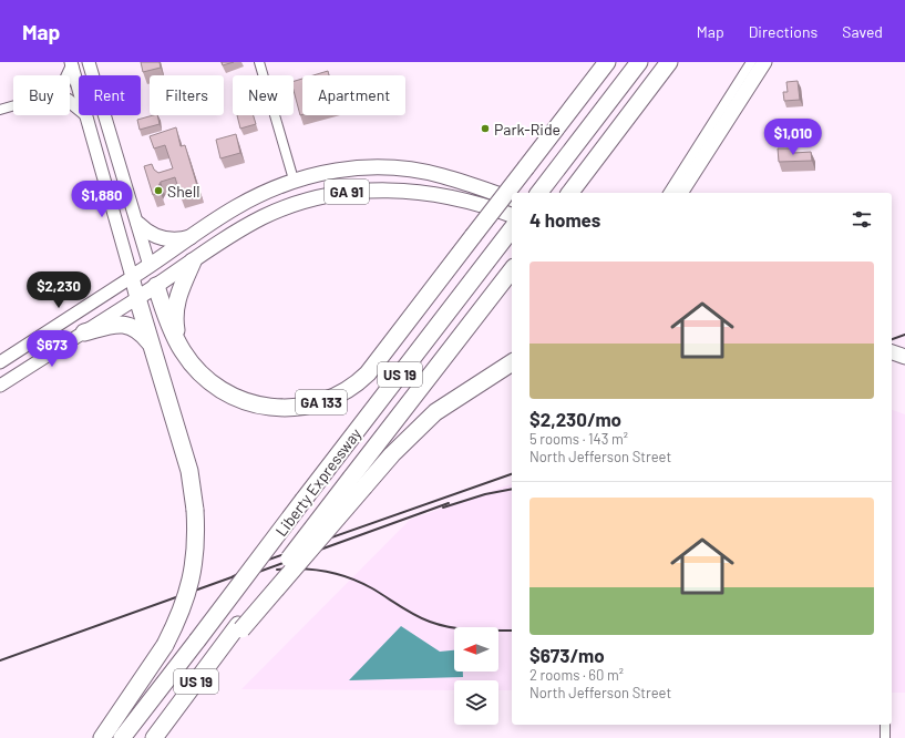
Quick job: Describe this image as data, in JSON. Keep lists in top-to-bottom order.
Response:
{
  "streets": {
    "highway": ["US 19", "GA 133", "Liberty Expressway"],
    "main road": ["GA 91"]
  },
  "crossings": [
    ["GA 91", "GA 133"],
    ["US 19", "Liberty Expressway"]
  ],
  "places": ["Park-Ride", "Shell"],
  "north": "left",
  "page": {
    "header": "Map",
    "nav": ["Map", "Directions", "Saved"],
    "chip": [
      "Buy",
      "Rent",
      "Filters",
      "New",
      "Apartment"
    ],
    "price": [
      "$1,010",
      "$1,880",
      "$2,230",
      "$673"
    ],
    "heading": "4 homes",
    "list": [
      {
        "name": "$2,230/mo",
        "note": "5 rooms · 143 m² · North Jefferson Street"
      },
      {
        "name": "$673/mo",
        "note": "2 rooms · 60 m² · North Jefferson Street"
      }
    ]
  }
}
